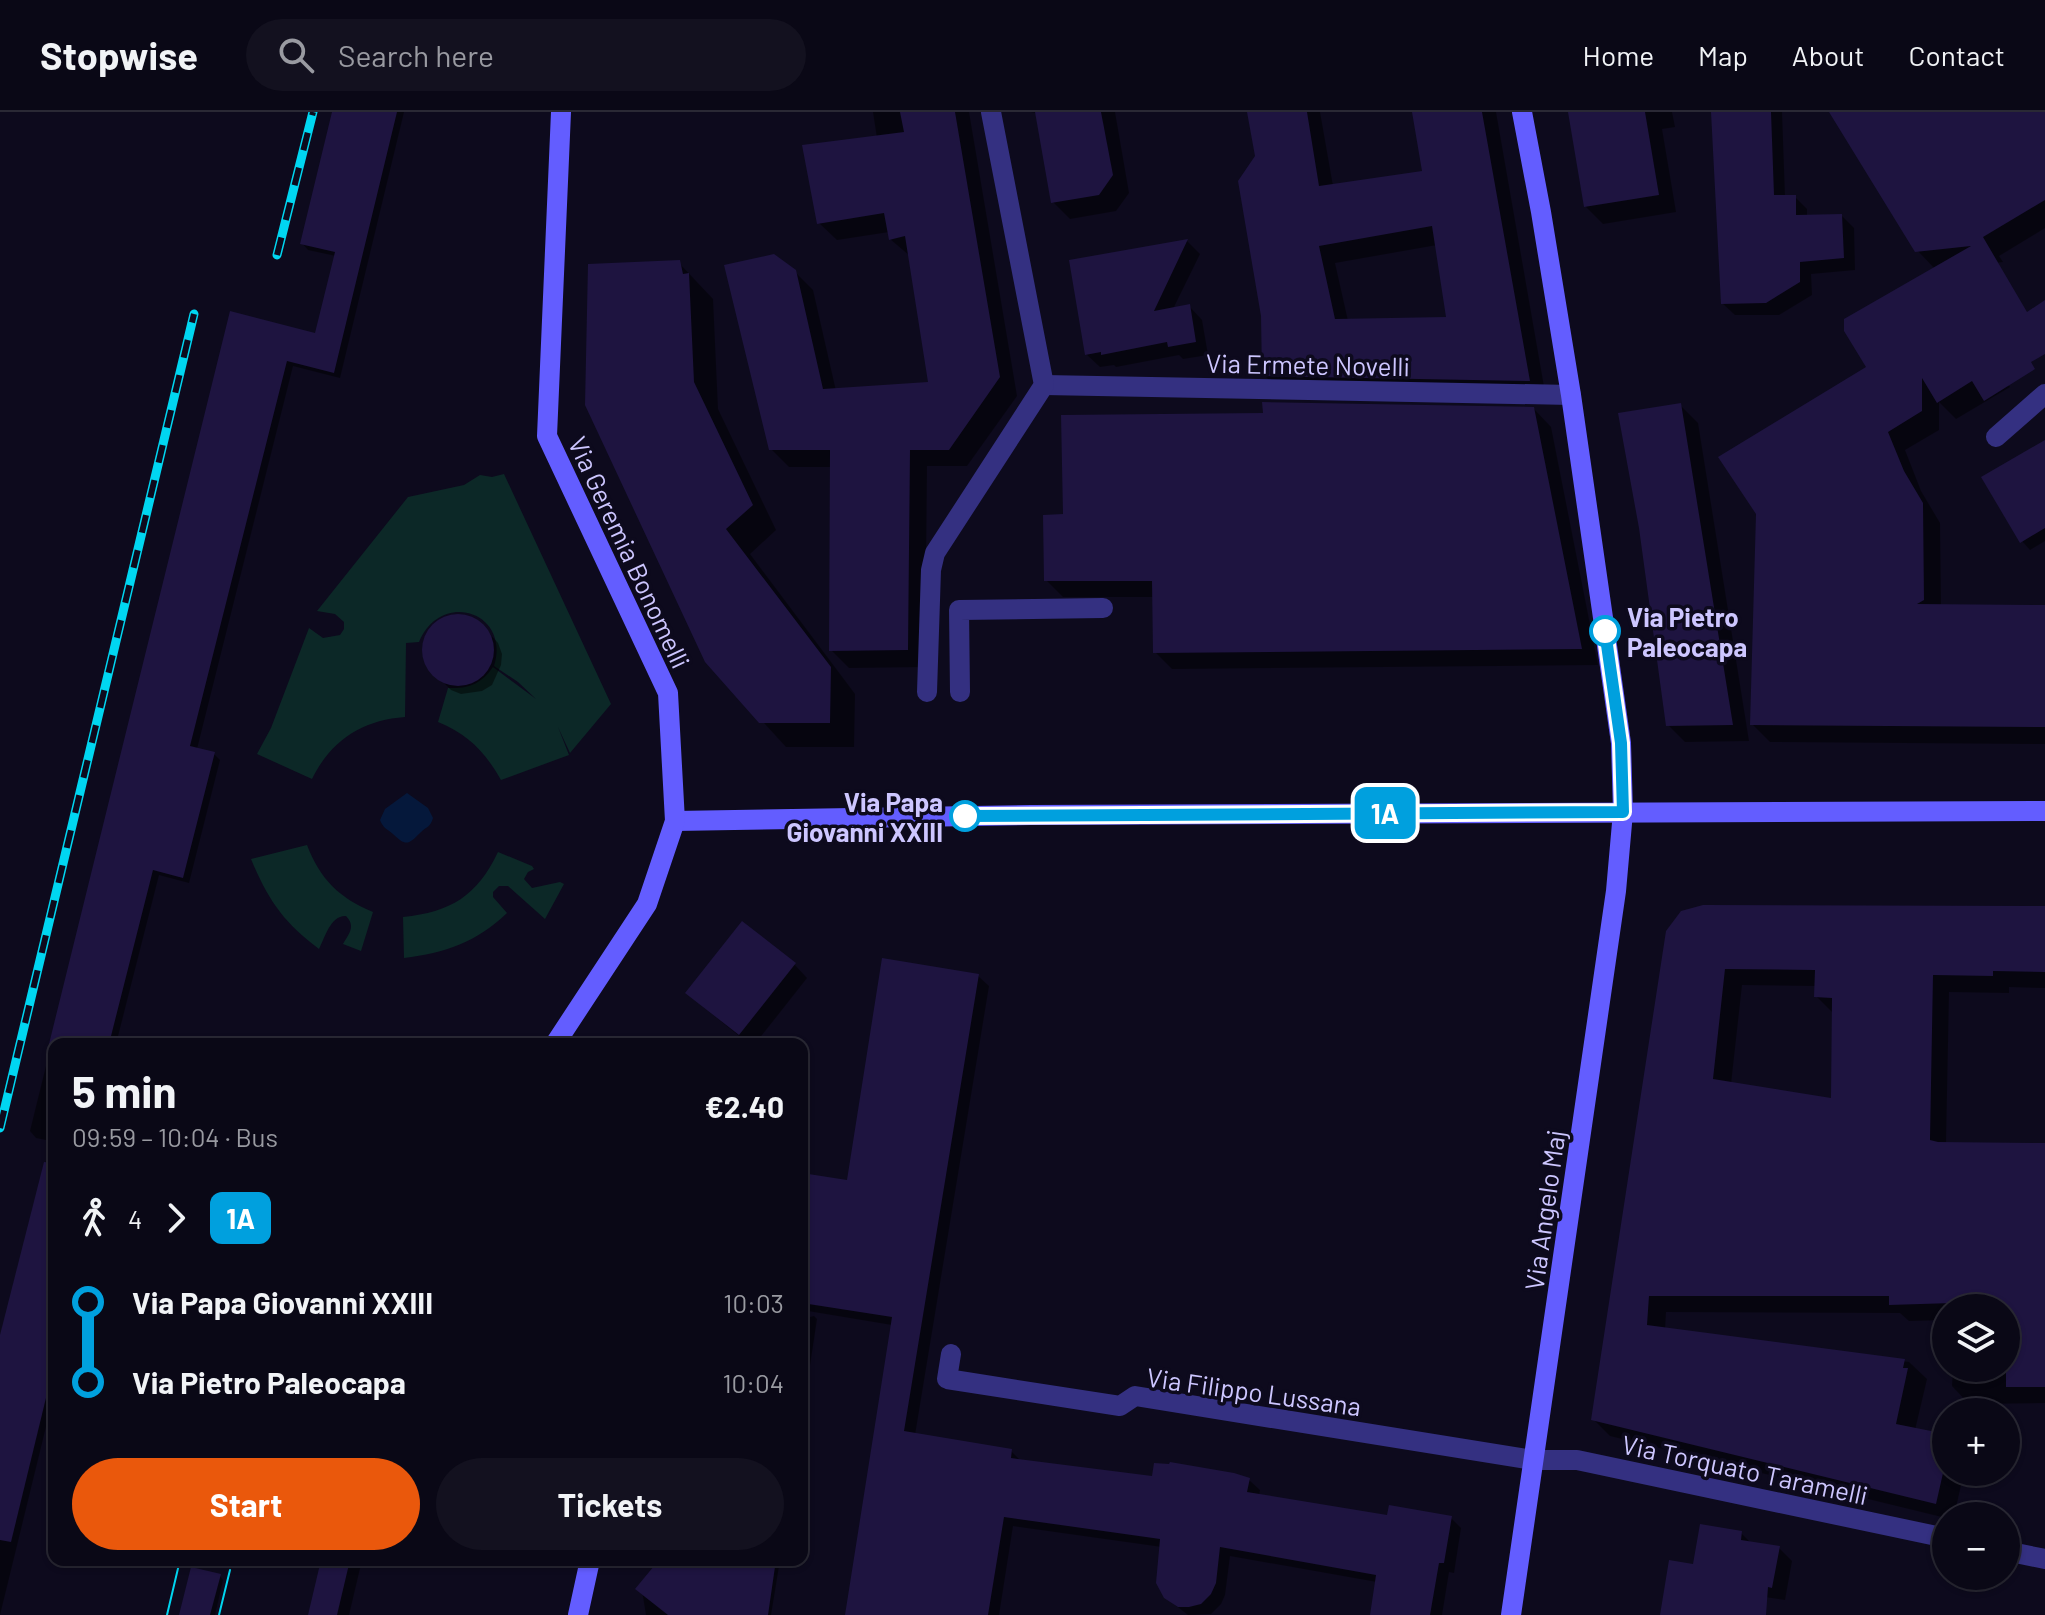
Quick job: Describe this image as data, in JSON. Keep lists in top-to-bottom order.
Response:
{
  "streets": {
    "main road": ["Via Geremia Bonomelli", "Via Angelo Maj"],
    "street": ["Via Ermete Novelli", "Via Filippo Lussana", "Via Torquato Taramelli"]
  },
  "crossings": [
    ["Via Angelo Maj", "Via Filippo Lussana"],
    ["Via Angelo Maj", "Via Torquato Taramelli"],
    ["Via Filippo Lussana", "Via Torquato Taramelli"]
  ],
  "places": ["Via Pietro Paleocapa", "Via Papa Giovanni XXIII"],
  "lines": ["bus line 1A"],
  "page": {
    "header": "Stopwise",
    "search": "Search here",
    "nav": [
      "Home",
      "Map",
      "About",
      "Contact"
    ],
    "on_map": "1A",
    "heading": ["5 min", "09:59 – 10:04 · Bus", "€2.40"],
    "legs": ["4", "1A"],
    "list": [
      {
        "name": "Via Papa Giovanni XXIII",
        "value": "10:03"
      },
      {
        "name": "Via Pietro Paleocapa",
        "value": "10:04"
      }
    ],
    "map_buttons": ["+", "−"],
    "buttons": ["Start", "Tickets"]
  }
}
